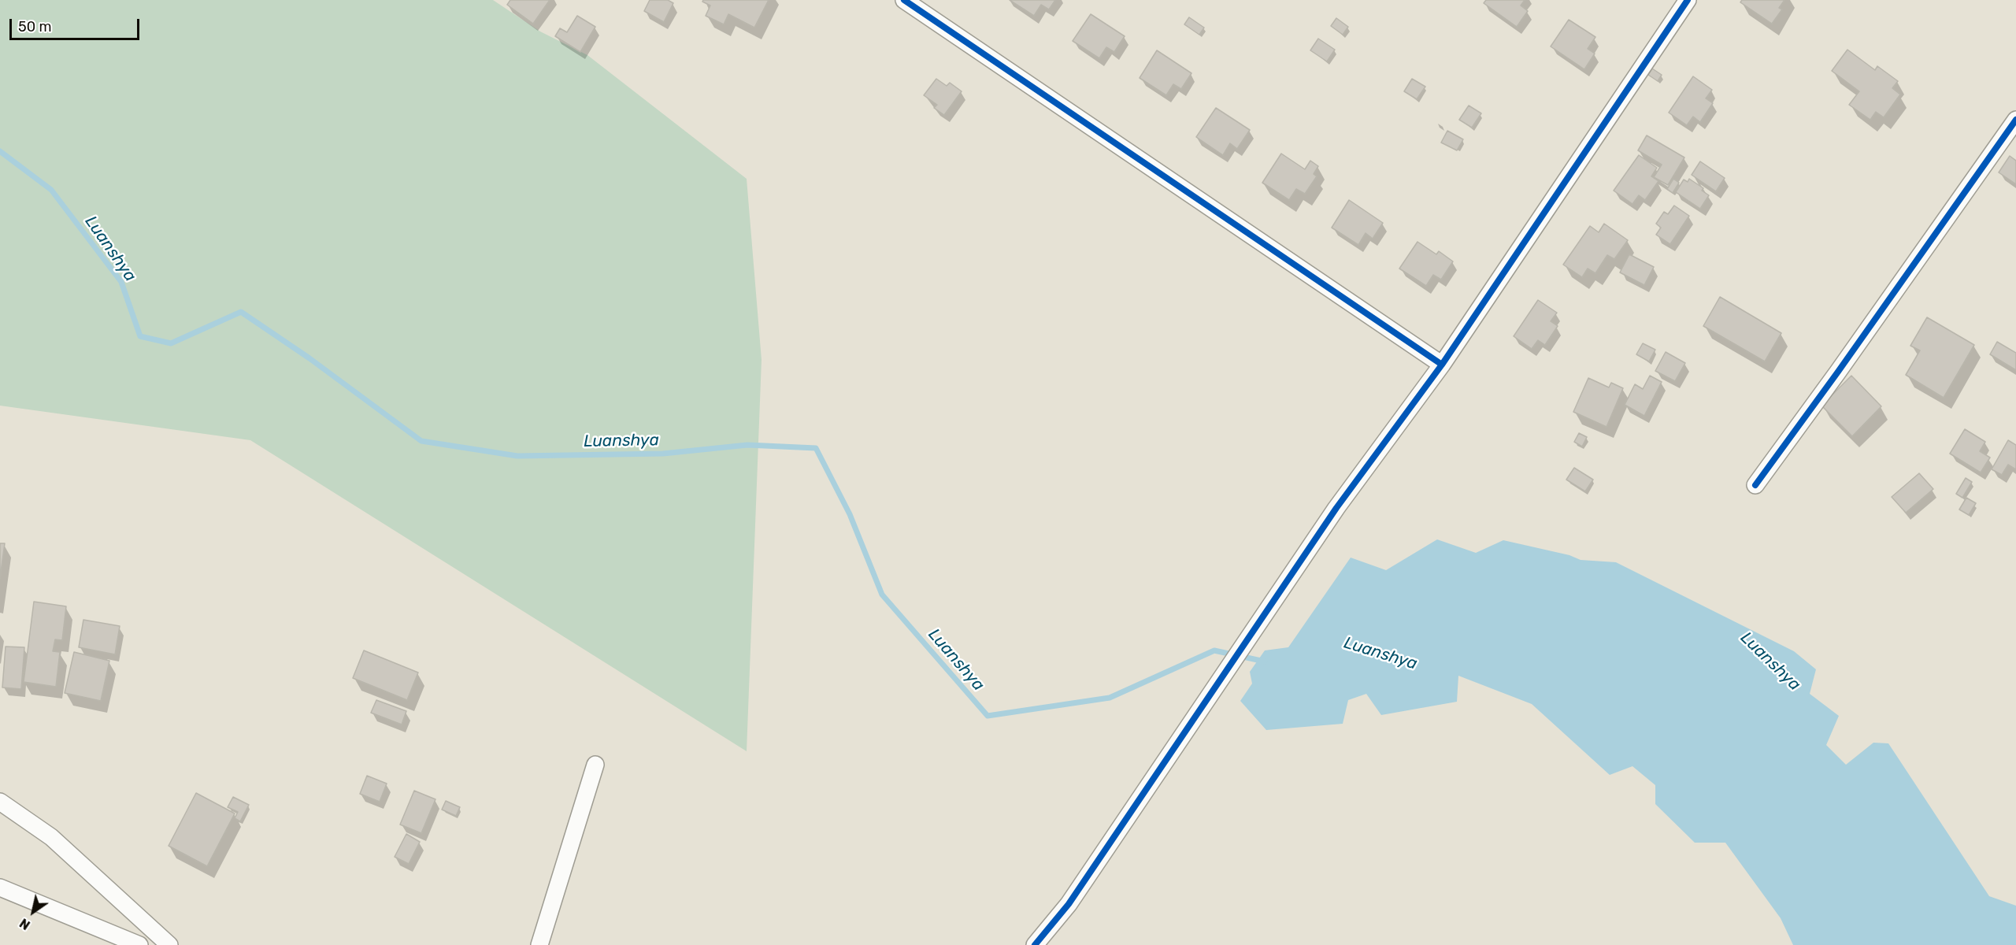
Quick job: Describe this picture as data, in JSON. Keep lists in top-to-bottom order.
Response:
{
  "water": ["Luanshya"],
  "scale_bar": "50 m",
  "north": "bottom left"
}
